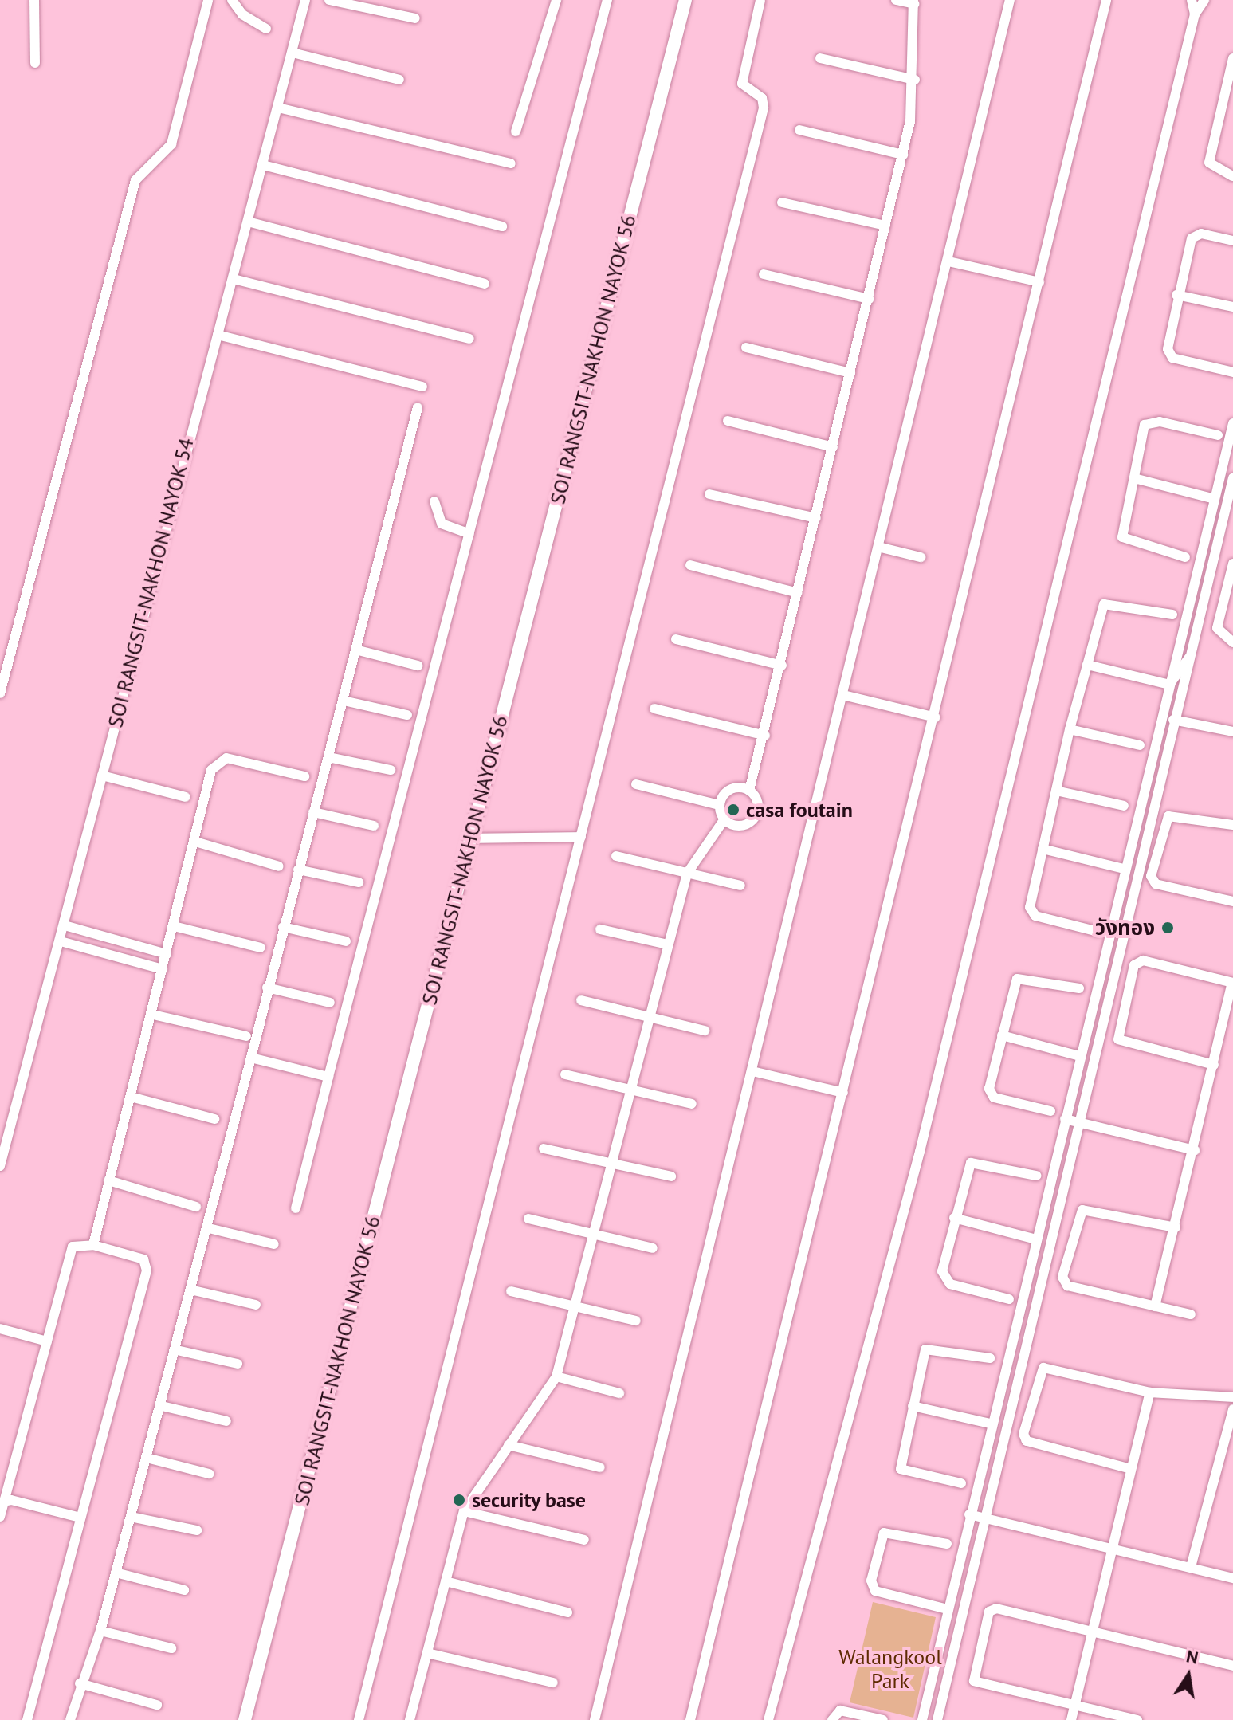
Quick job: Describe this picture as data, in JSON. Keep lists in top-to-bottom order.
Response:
{
  "streets": {
    "street": ["SOI RANGSIT-NAKHON NAYOK 56", "SOI RANGSIT-NAKHON NAYOK 54"]
  },
  "parks": ["Walangkool Park"],
  "places": ["casa foutain", "วังทอง", "security base"],
  "north": "top"
}
